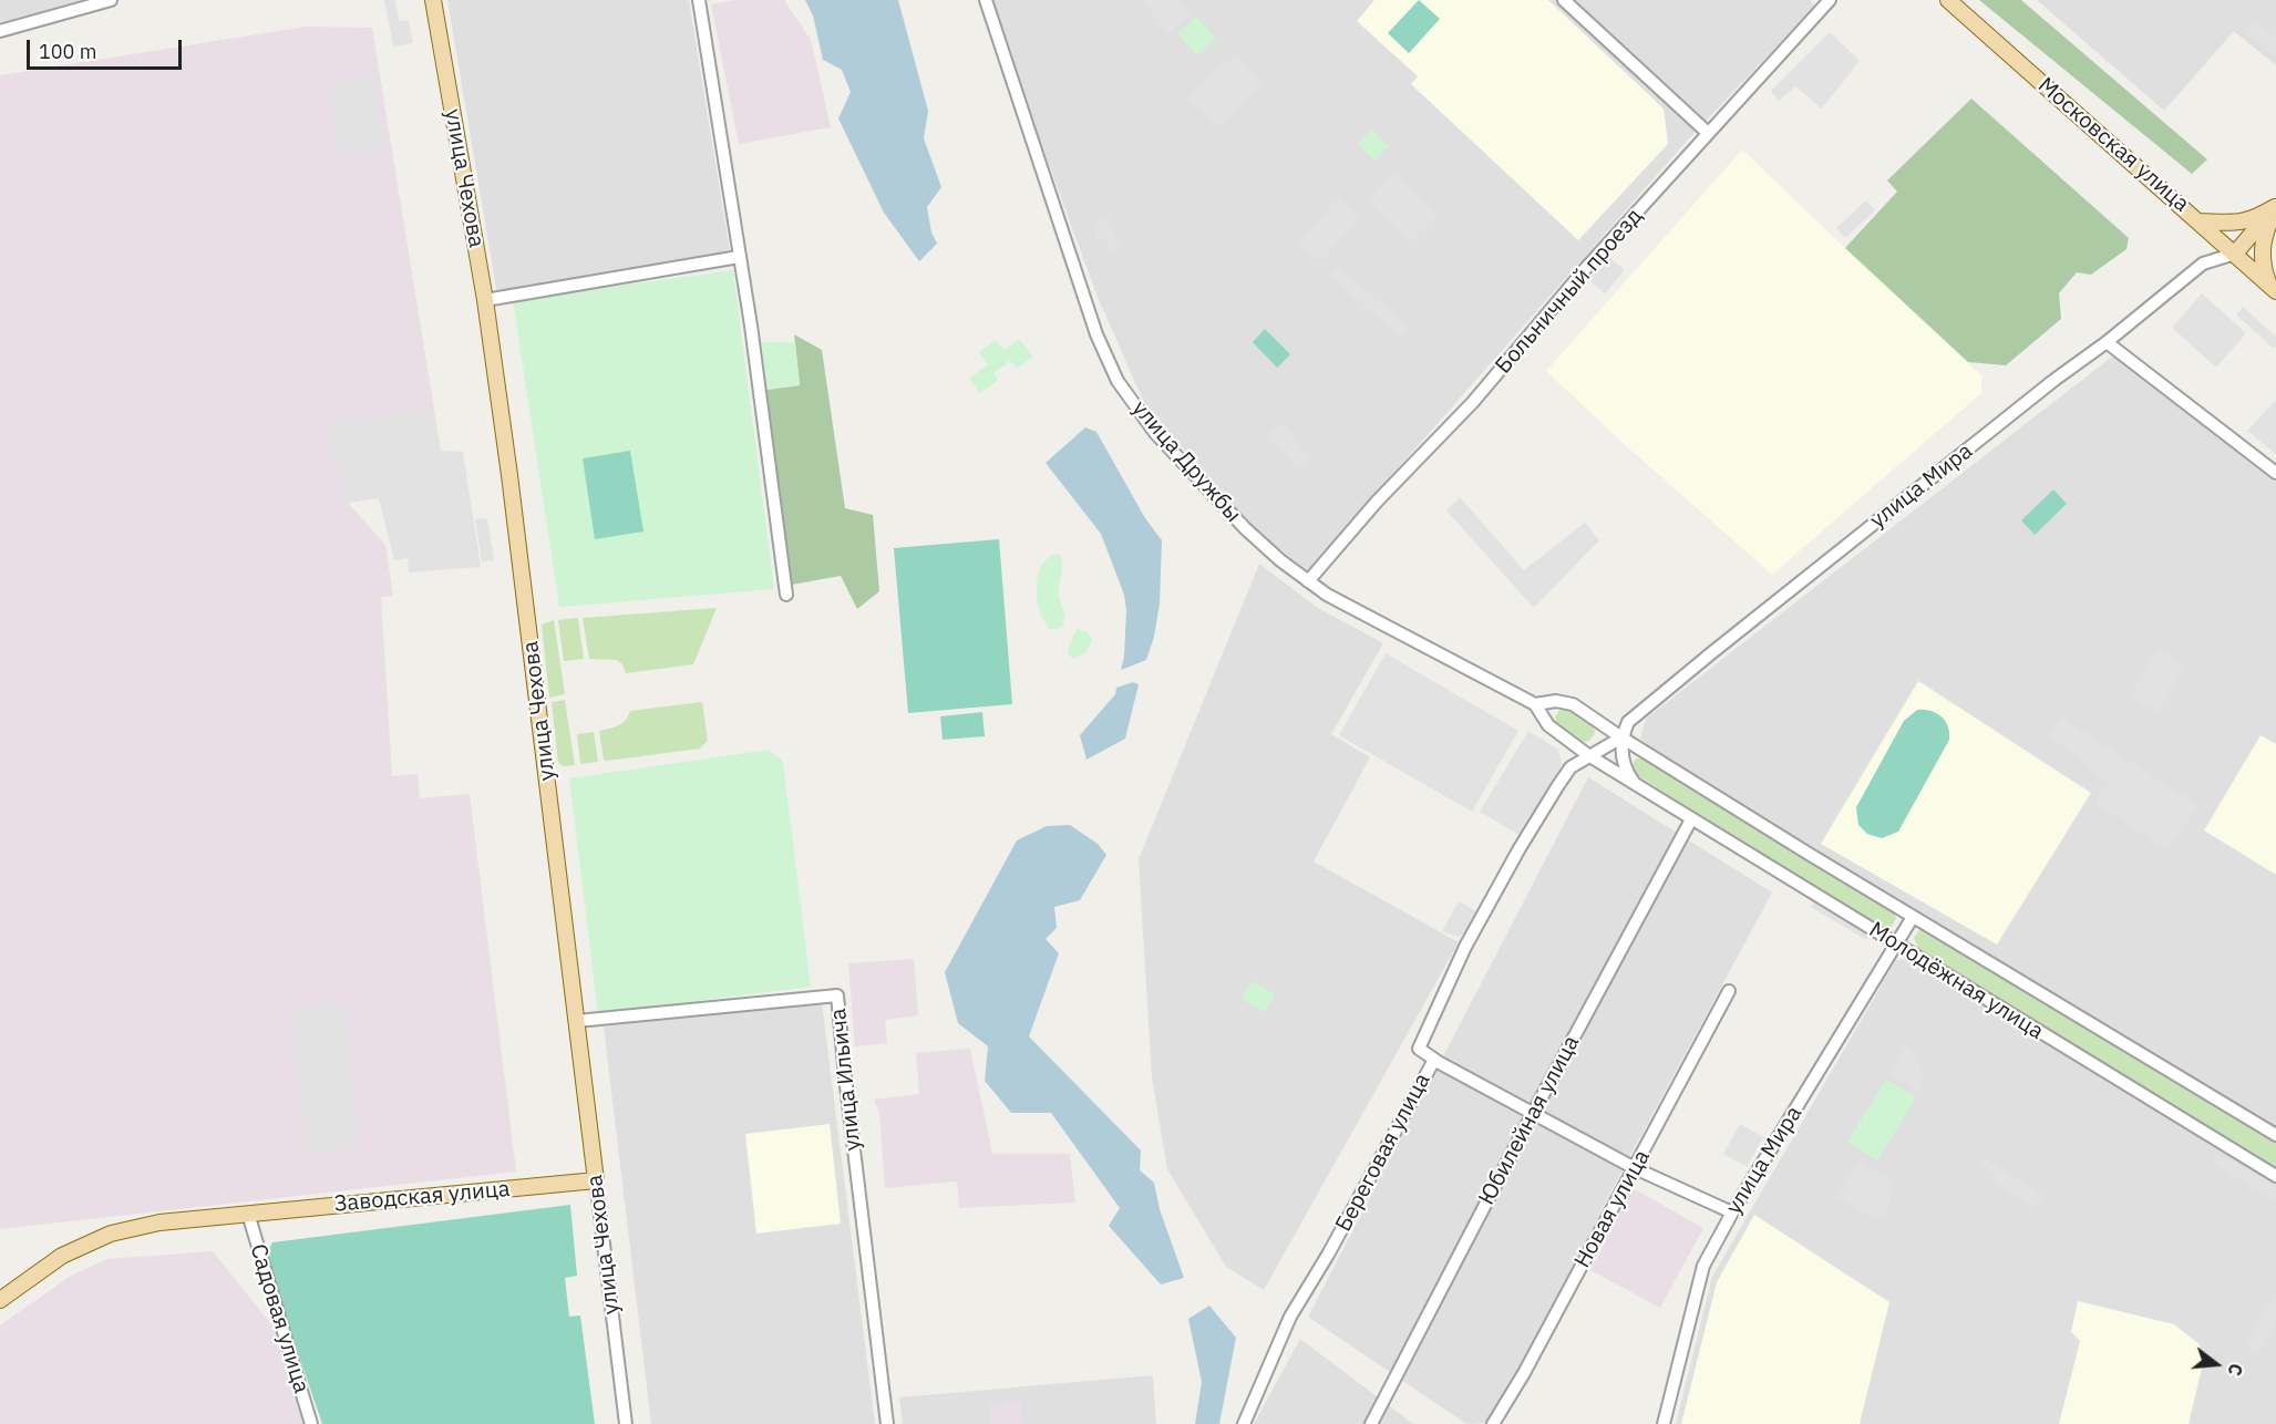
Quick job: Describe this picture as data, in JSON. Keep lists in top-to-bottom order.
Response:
{
  "streets": {
    "main road": ["Московская улица", "улица Чехова", "Заводская улица"],
    "street": [
      "Больничный проезд",
      "улица Дружбы",
      "улица Мира",
      "Молодёжная улица",
      "улица Ильича",
      "Юбилейная улица",
      "Береговая улица",
      "Новая улица",
      "Садовая улица"
    ]
  },
  "crossings": [
    ["Московская улица", "улица Мира"],
    ["улица Чехова", "улица Ильича"],
    ["улица Чехова", "Заводская улица"],
    ["Больничный проезд", "улица Дружбы"],
    ["улица Дружбы", "улица Мира"],
    ["улица Дружбы", "Молодёжная улица"],
    ["улица Дружбы", "Береговая улица"],
    ["улица Мира", "Молодёжная улица"],
    ["улица Мира", "Береговая улица"],
    ["Молодёжная улица", "Юбилейная улица"],
    ["Молодёжная улица", "Береговая улица"],
    ["Заводская улица", "Садовая улица"]
  ],
  "scale_bar": "100 m",
  "north": "right"
}
